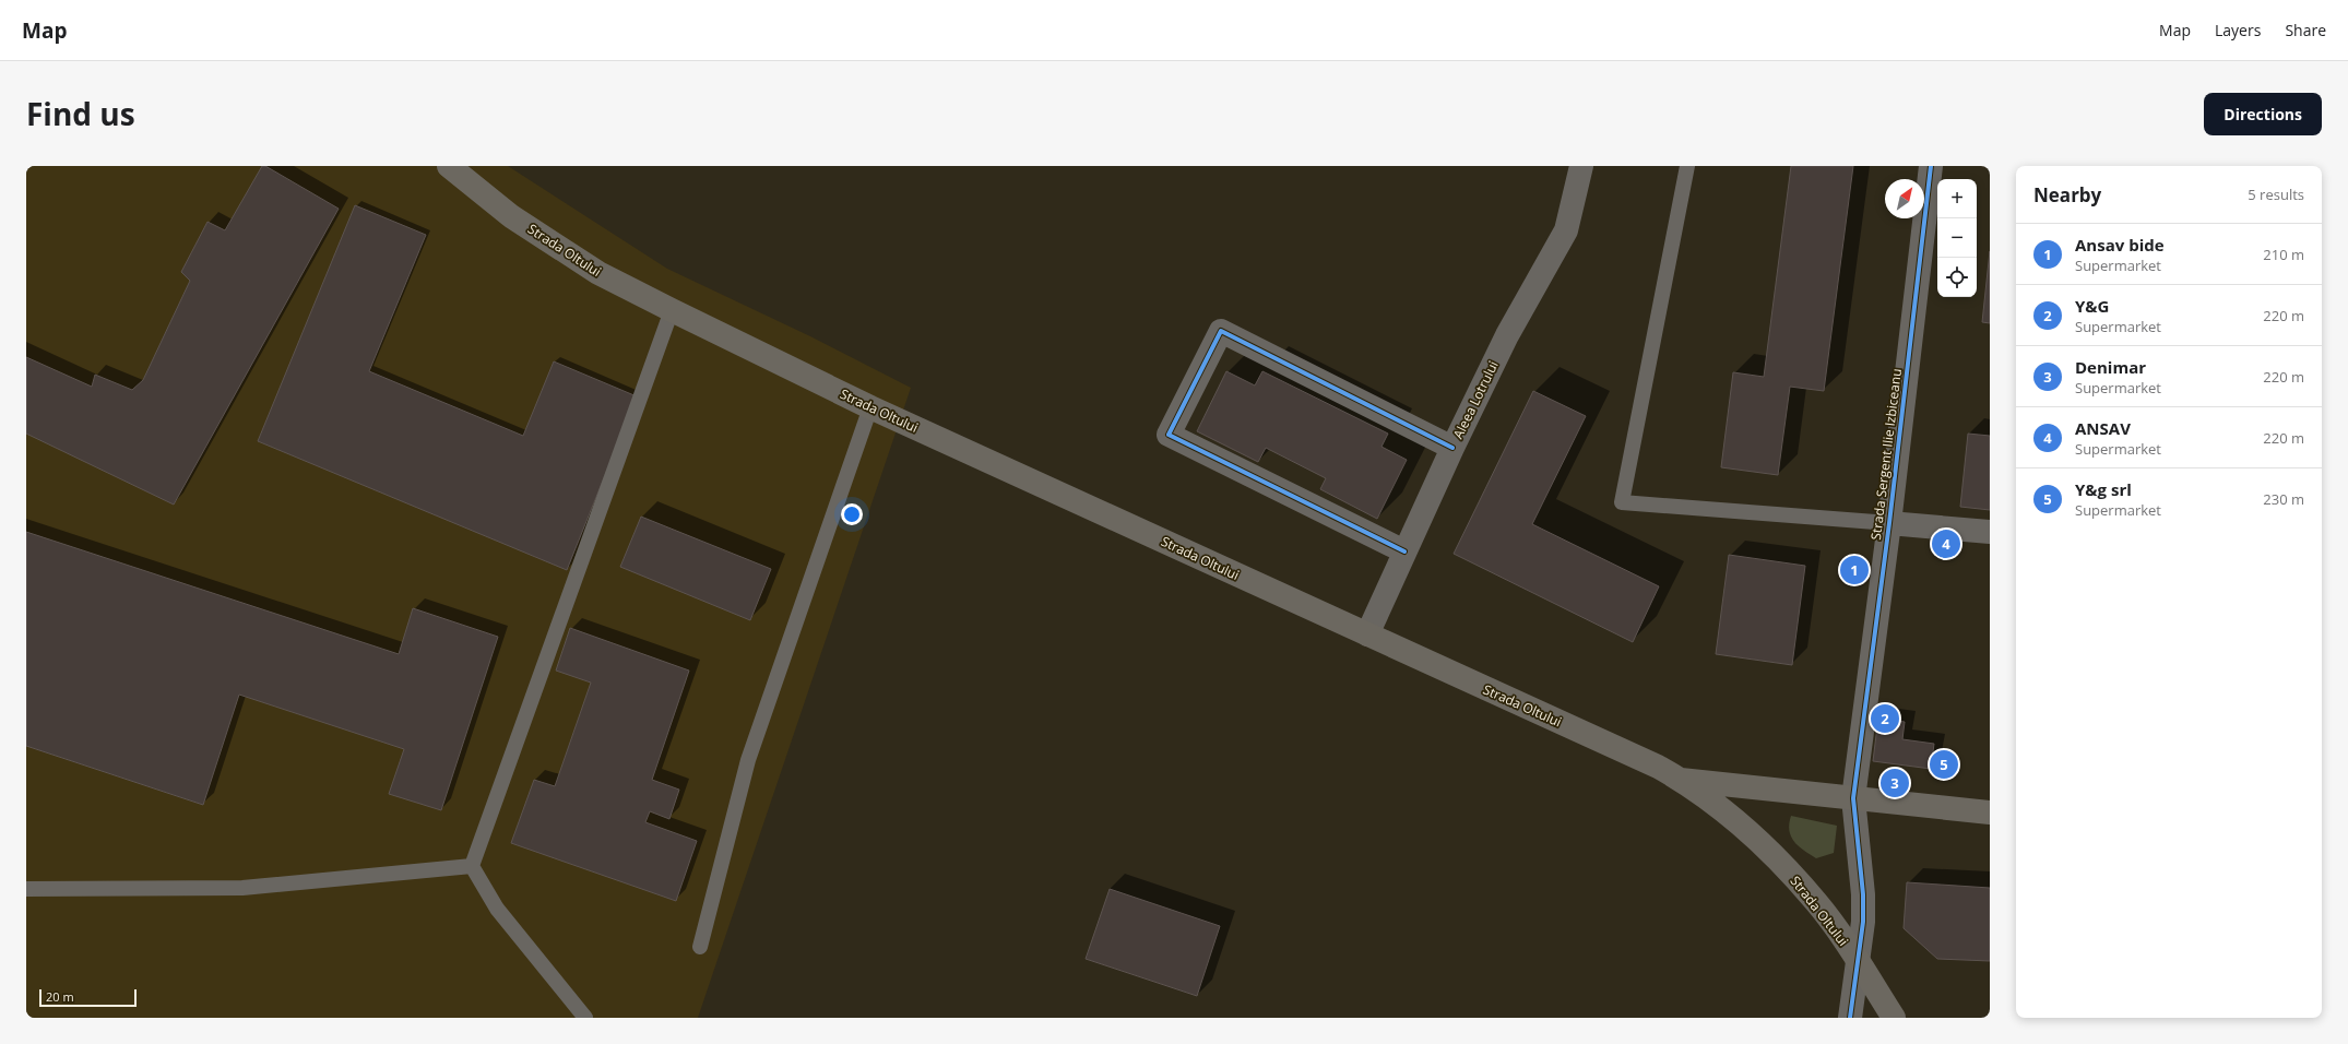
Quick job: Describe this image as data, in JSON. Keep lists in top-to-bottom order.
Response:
{
  "streets": {
    "main road": ["Strada Oltului"],
    "street": ["Aleea Lotrului", "Strada Sergent Ilie Izbiceanu"]
  },
  "crossings": [
    ["Strada Oltului", "Aleea Lotrului"],
    ["Strada Oltului", "Strada Sergent Ilie Izbiceanu"]
  ],
  "scale_bar": "20 m",
  "north": "top right",
  "page": {
    "header": "Map",
    "nav": ["Map", "Layers", "Share"],
    "title": "Find us",
    "buttons": "Directions",
    "heading": ["Nearby", "5 results"],
    "map_buttons": ["+", "−"],
    "list": [
      {
        "mark": "1",
        "name": "Ansav bide",
        "note": "Supermarket",
        "value": "210 m"
      },
      {
        "mark": "2",
        "name": "Y&G",
        "note": "Supermarket",
        "value": "220 m"
      },
      {
        "mark": "3",
        "name": "Denimar",
        "note": "Supermarket",
        "value": "220 m"
      },
      {
        "mark": "4",
        "name": "ANSAV",
        "note": "Supermarket",
        "value": "220 m"
      },
      {
        "mark": "5",
        "name": "Y&g srl",
        "note": "Supermarket",
        "value": "230 m"
      }
    ],
    "pins": [
      "4",
      "1",
      "2",
      "5",
      "3"
    ],
    "scale": "20 m"
  }
}
